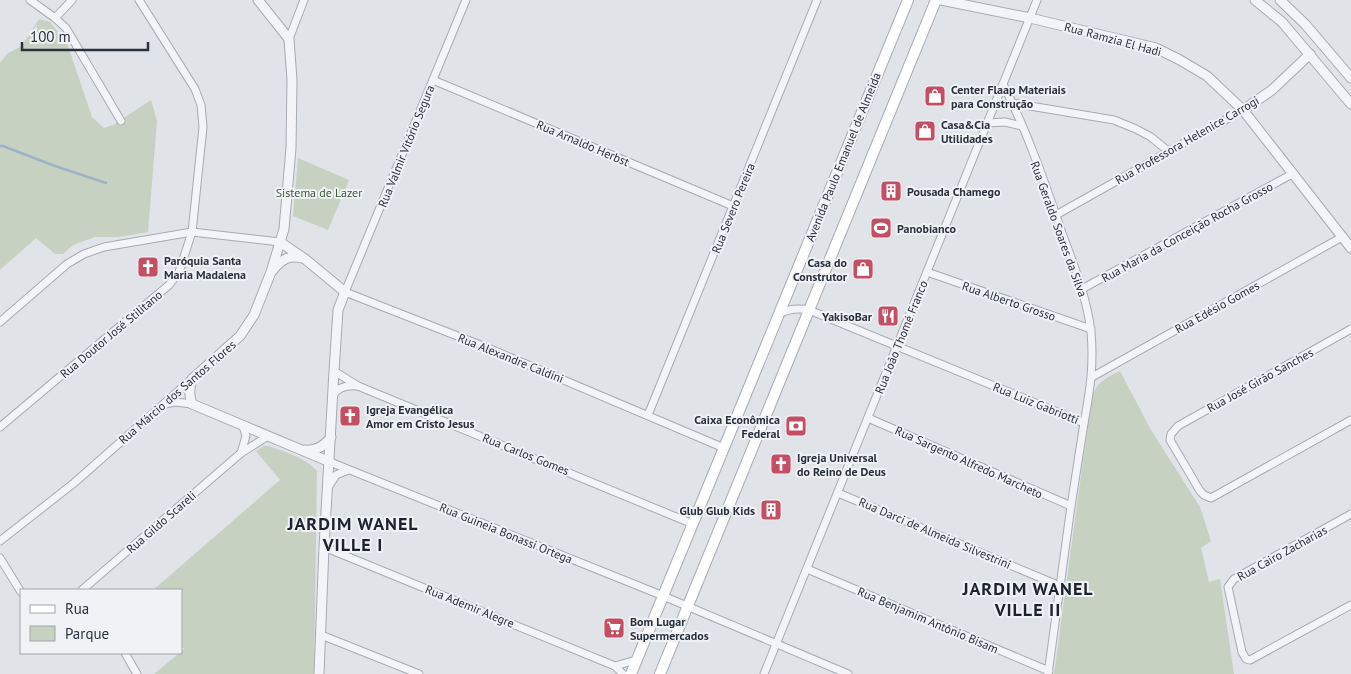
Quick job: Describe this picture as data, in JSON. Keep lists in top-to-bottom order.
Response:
{
  "streets": {
    "main road": ["Avenida Paulo Emanuel de Almeida"],
    "street": [
      "Rua Ramzia El Hadi",
      "Rua Professora Helenice Carrogi",
      "Rua Arnaldo Herbst",
      "Rua Valmir Vitório Segura",
      "Rua Severo Pereira",
      "Rua Geraldo Soares da Silva",
      "Rua Maria da Conceição Rocha Grosso",
      "Rua Alberto Grosso",
      "Rua Edésio Gomes",
      "Rua Doutor José Stilitano",
      "Rua João Thomé Franco",
      "Rua Alexandre Caldini",
      "Rua José Girão Sanches",
      "Rua Márcio dos Santos Flores",
      "Rua Luiz Gabriotti",
      "Rua Carlos Gomes",
      "Rua Sargento Alfredo Marcheto",
      "Rua Gildo Scareli",
      "Rua Guineia Bonassi Ortega",
      "Rua Darci de Almeida Silvestrini",
      "Rua Cairo Zacharias",
      "Rua Ademir Alegre",
      "Rua Benjamim Antônio Bisam"
    ]
  },
  "crossings": [
    ["Rua Ramzia El Hadi", "Rua Professora Helenice Carrogi"],
    ["Rua Ramzia El Hadi", "Rua Maria da Conceição Rocha Grosso"],
    ["Rua Ramzia El Hadi", "Rua Edésio Gomes"],
    ["Rua Ramzia El Hadi", "Rua João Thomé Franco"],
    ["Rua Professora Helenice Carrogi", "Rua Geraldo Soares da Silva"],
    ["Rua Arnaldo Herbst", "Rua Valmir Vitório Segura"],
    ["Rua Arnaldo Herbst", "Rua Severo Pereira"],
    ["Rua Valmir Vitório Segura", "Rua Alexandre Caldini"],
    ["Avenida Paulo Emanuel de Almeida", "Rua Alexandre Caldini"],
    ["Avenida Paulo Emanuel de Almeida", "Rua Luiz Gabriotti"],
    ["Avenida Paulo Emanuel de Almeida", "Rua Carlos Gomes"],
    ["Avenida Paulo Emanuel de Almeida", "Rua Guineia Bonassi Ortega"],
    ["Rua Severo Pereira", "Rua Alexandre Caldini"],
    ["Rua Geraldo Soares da Silva", "Rua Maria da Conceição Rocha Grosso"],
    ["Rua Geraldo Soares da Silva", "Rua Alberto Grosso"],
    ["Rua Geraldo Soares da Silva", "Rua Edésio Gomes"],
    ["Rua Geraldo Soares da Silva", "Rua João Thomé Franco"],
    ["Rua Geraldo Soares da Silva", "Rua Luiz Gabriotti"],
    ["Rua Alberto Grosso", "Rua João Thomé Franco"],
    ["Rua Doutor José Stilitano", "Rua Alexandre Caldini"],
    ["Rua João Thomé Franco", "Rua Luiz Gabriotti"],
    ["Rua João Thomé Franco", "Rua Sargento Alfredo Marcheto"],
    ["Rua João Thomé Franco", "Rua Darci de Almeida Silvestrini"],
    ["Rua João Thomé Franco", "Rua Benjamim Antônio Bisam"],
    ["Rua Alexandre Caldini", "Rua Márcio dos Santos Flores"],
    ["Rua Márcio dos Santos Flores", "Rua Guineia Bonassi Ortega"],
    ["Rua Luiz Gabriotti", "Rua Sargento Alfredo Marcheto"],
    ["Rua Luiz Gabriotti", "Rua Darci de Almeida Silvestrini"],
    ["Rua Luiz Gabriotti", "Rua Benjamim Antônio Bisam"],
    ["Rua Gildo Scareli", "Rua Guineia Bonassi Ortega"]
  ],
  "districts": ["JARDIM WANEL VILLE I", "JARDIM WANEL VILLE II"],
  "parks": ["Sistema de Lazer"],
  "places": {
    "shop": ["Center Flaap Materiais para Construção", "Casa&Cia Utilidades", "Casa do Construtor"],
    "building": ["Pousada Chamego", "Glub Glub Kids"],
    "sports": ["Panobianco"],
    "church": ["Paróquia Santa Maria Madalena", "Igreja Evangélica Amor em Cristo Jesus", "Igreja Universal do Reino de Deus"],
    "restaurant": ["YakisoBar"],
    "bank": ["Caixa Econômica Federal"],
    "supermarket": ["Bom Lugar Supermercados"]
  },
  "legend": ["Rua", "Parque"],
  "scale_bar": "100 m"
}
